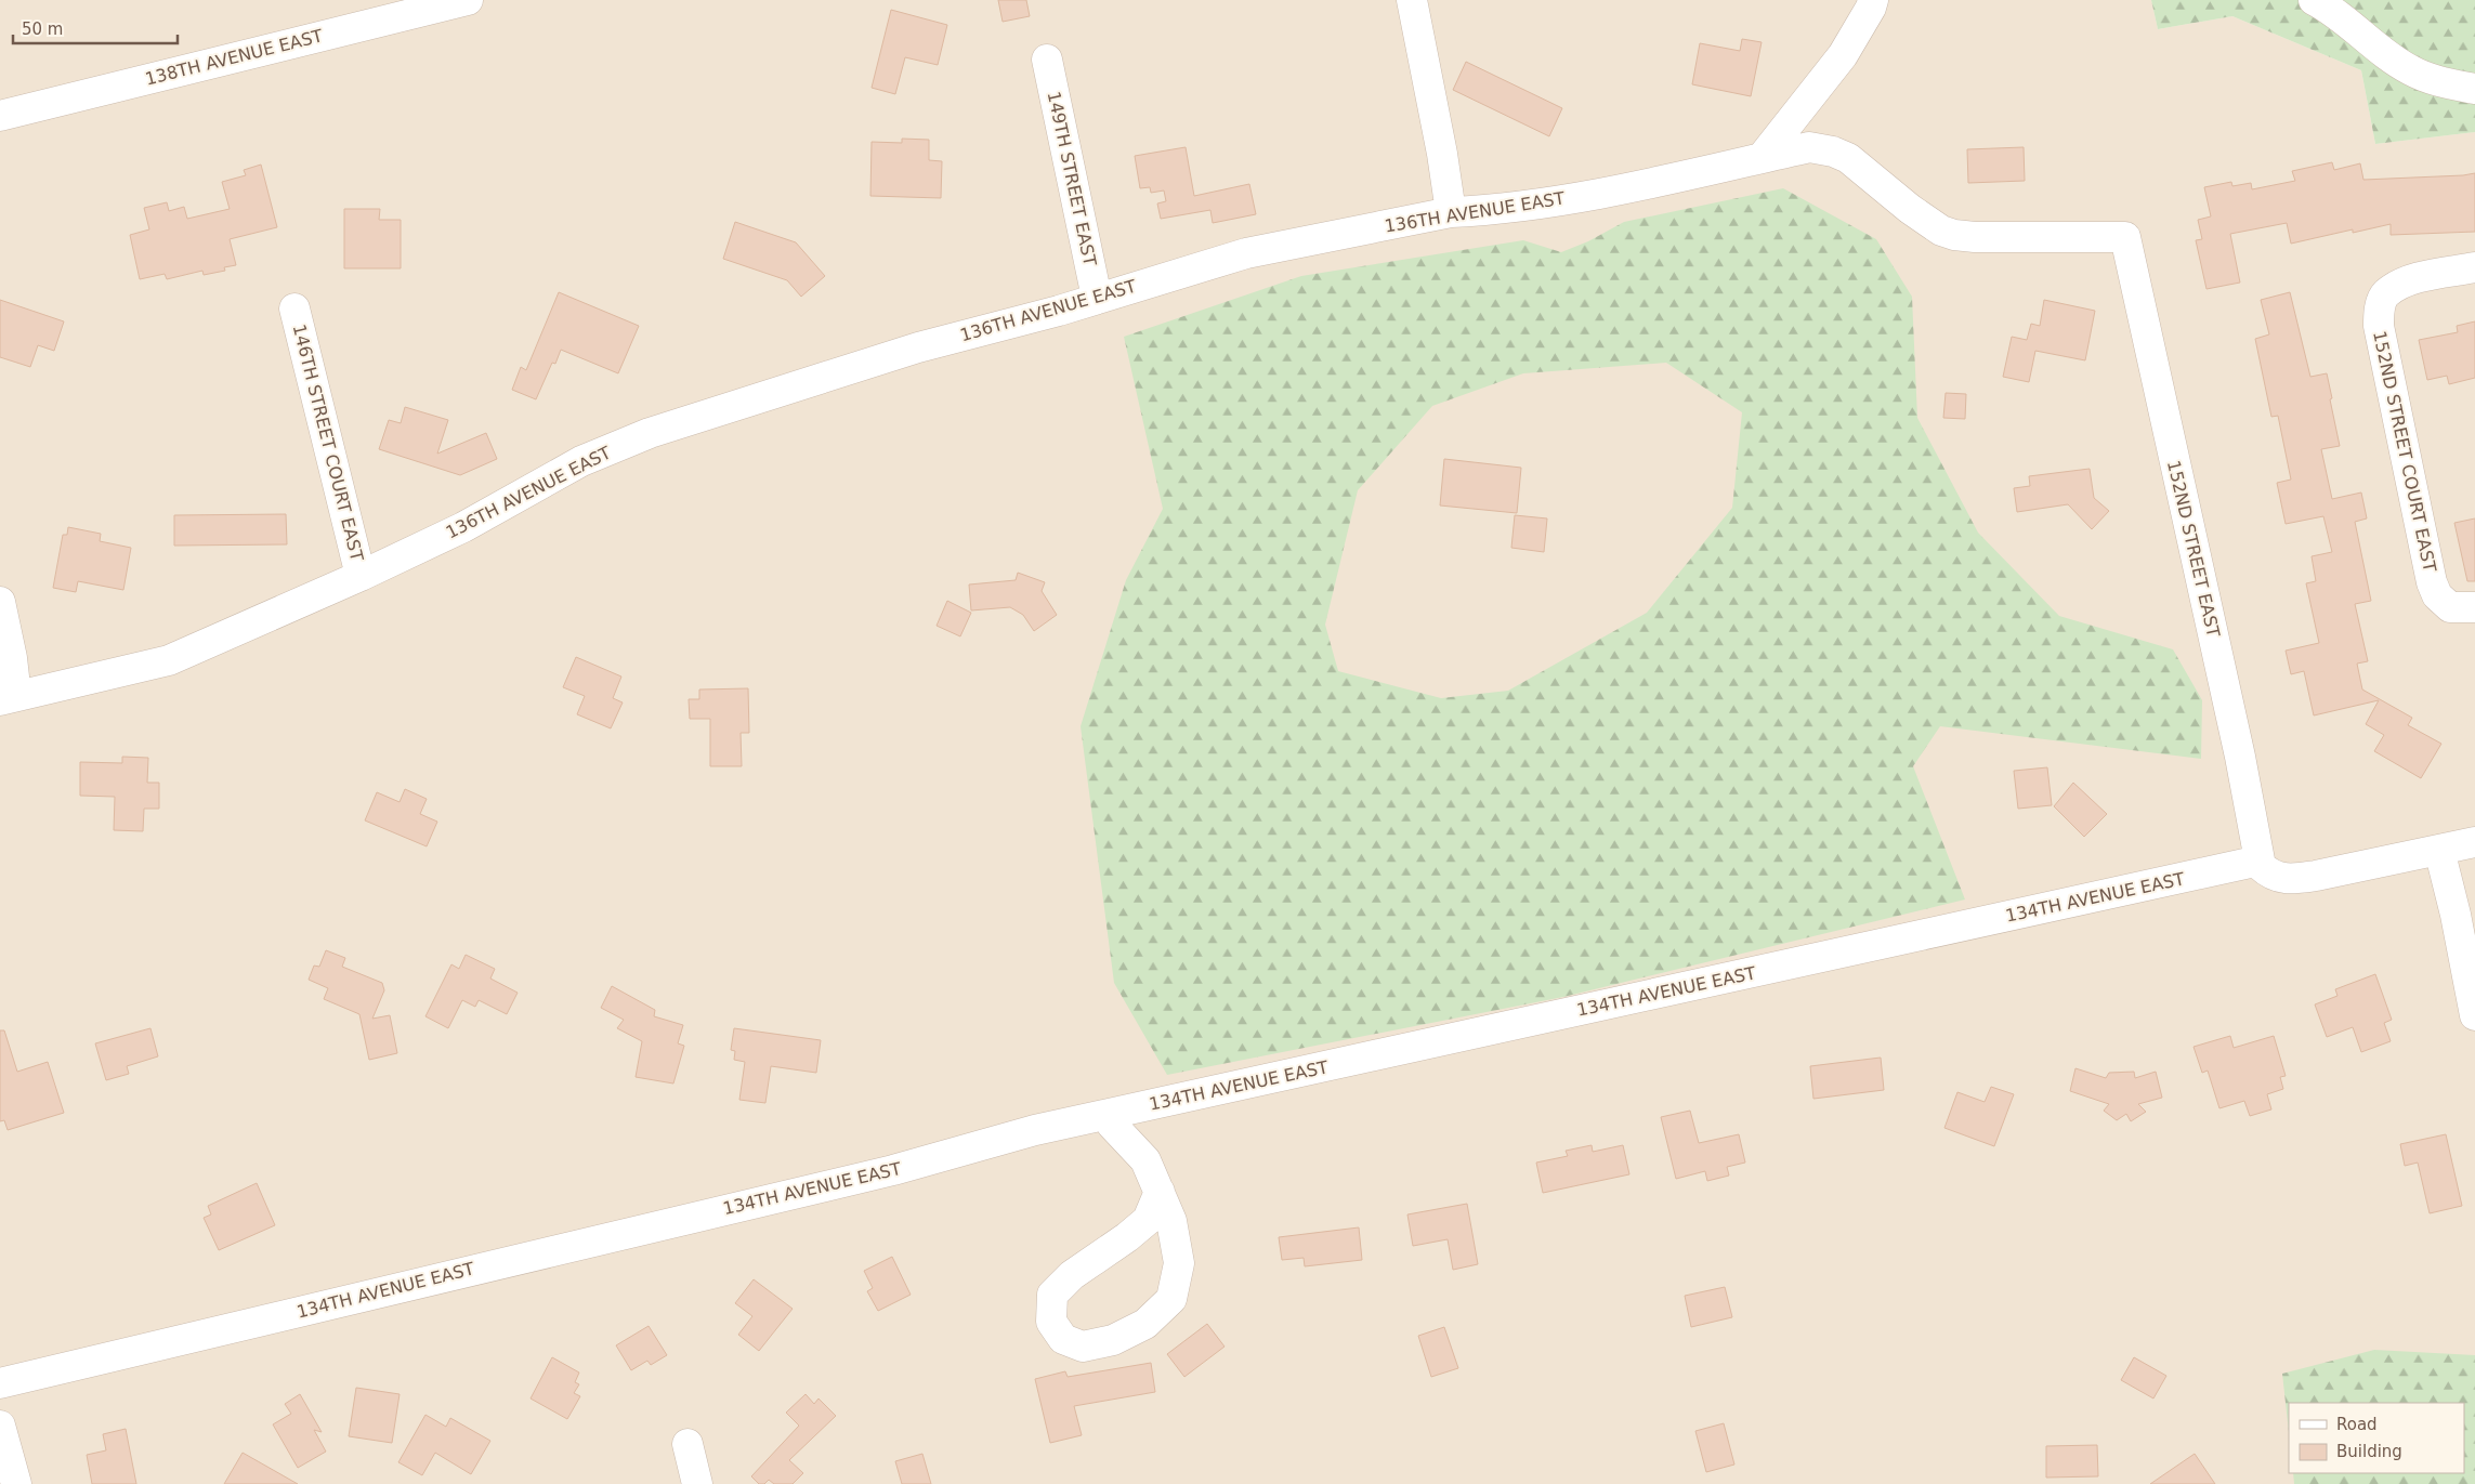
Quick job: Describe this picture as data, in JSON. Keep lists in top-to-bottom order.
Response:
{
  "streets": {
    "street": [
      "138TH AVENUE EAST",
      "149TH STREET EAST",
      "136TH AVENUE EAST",
      "146TH STREET COURT EAST",
      "152ND STREET COURT EAST",
      "152ND STREET EAST",
      "134TH AVENUE EAST"
    ]
  },
  "crossings": [
    ["149TH STREET EAST", "136TH AVENUE EAST"],
    ["136TH AVENUE EAST", "146TH STREET COURT EAST"],
    ["136TH AVENUE EAST", "152ND STREET EAST"],
    ["152ND STREET EAST", "134TH AVENUE EAST"]
  ],
  "legend": ["Road", "Building"],
  "scale_bar": "50 m"
}
